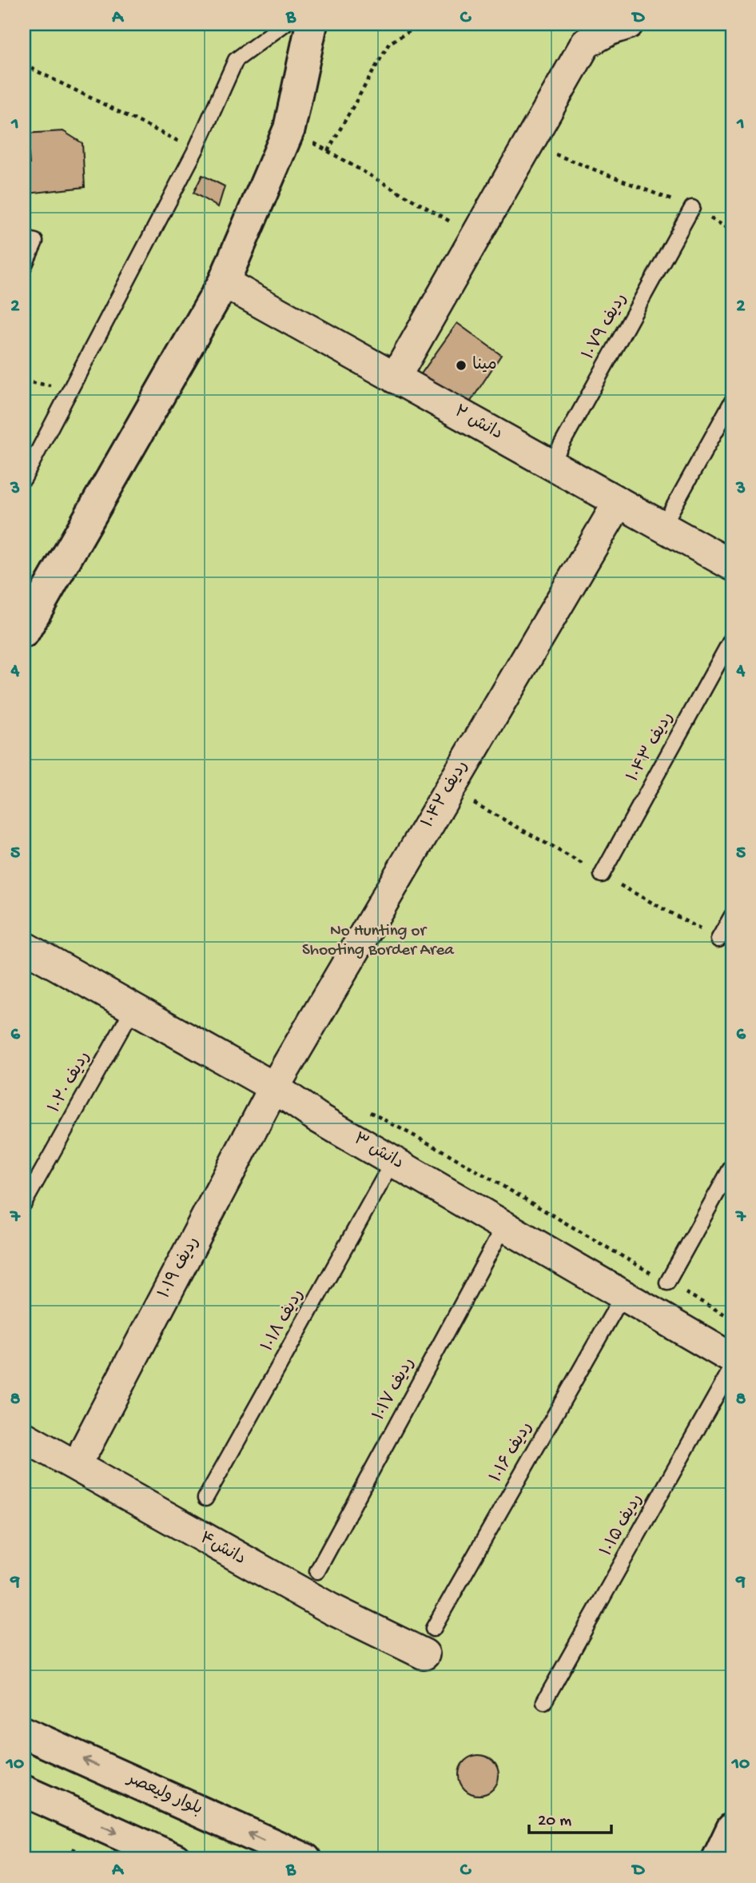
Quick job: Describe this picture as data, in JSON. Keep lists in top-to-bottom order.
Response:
{
  "streets": {
    "street": [
      "دانش ۲",
      "ردیف ۱۰۴۲",
      "دانش ۳",
      "ردیف ۱۰۱۹",
      "دانش۴",
      "بلوار ولیعصر"
    ],
    "lane": [
      "ردیف ۱۰۷۹",
      "ردیف ۱۰۴۳",
      "ردیف ۱۰۲۰",
      "ردیف ۱۰۱۸",
      "ردیف ۱۰۱۷",
      "ردیف ۱۰۱۶",
      "ردیف ۱۰۱۵"
    ]
  },
  "crossings": [
    ["ردیف ۱۰۷۹", "دانش ۲"],
    ["دانش ۲", "ردیف ۱۰۴۲"],
    ["ردیف ۱۰۴۲", "دانش ۳"],
    ["ردیف ۱۰۴۲", "ردیف ۱۰۱۹"],
    ["ردیف ۱۰۲۰", "دانش ۳"],
    ["دانش ۳", "ردیف ۱۰۱۹"],
    ["دانش ۳", "ردیف ۱۰۱۸"],
    ["دانش ۳", "ردیف ۱۰۱۷"],
    ["دانش ۳", "ردیف ۱۰۱۶"],
    ["ردیف ۱۰۱۶", "دانش۴"]
  ],
  "parks": ["No Hunting or Shooting Border Area"],
  "places": ["مینا"],
  "scale_bar": "20 m",
  "grid": {
    "columns": [
      "A",
      "B",
      "C",
      "D"
    ],
    "rows": [
      "1",
      "2",
      "3",
      "4",
      "5",
      "6",
      "7",
      "8",
      "9",
      "10"
    ]
  }
}
